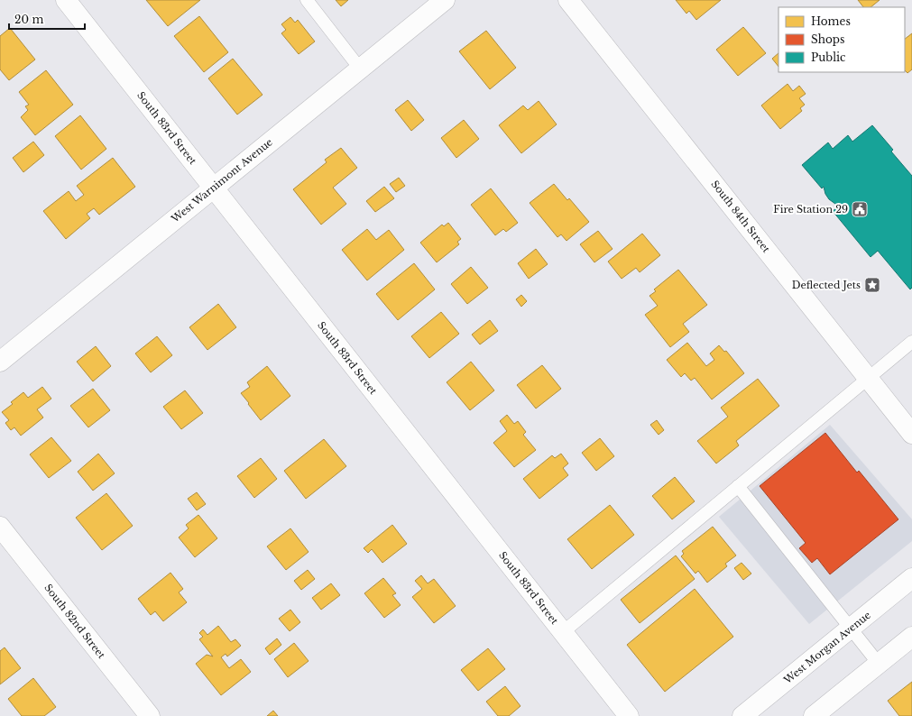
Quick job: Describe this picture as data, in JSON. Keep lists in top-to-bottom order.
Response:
{
  "streets": {
    "street": [
      "South 83rd Street",
      "West Warnimont Avenue",
      "South 84th Street",
      "South 82nd Street",
      "West Morgan Avenue"
    ]
  },
  "crossings": [
    ["South 83rd Street", "West Warnimont Avenue"]
  ],
  "places": {
    "public building": ["Fire Station 29"],
    "place": ["Deflected Jets"]
  },
  "legend": ["Homes", "Shops", "Public"],
  "scale_bar": "20 m"
}
